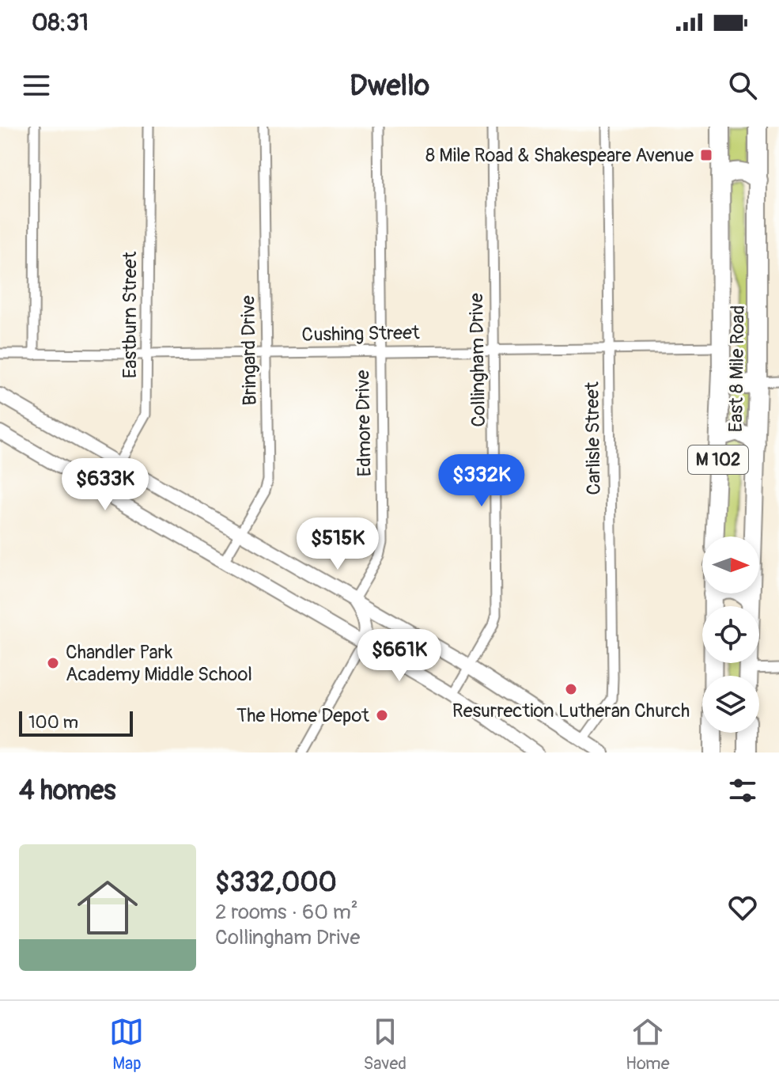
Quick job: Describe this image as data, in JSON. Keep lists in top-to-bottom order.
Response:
{
  "streets": {
    "highway": ["East 8 Mile Road", "M 102"],
    "street": [
      "Eastburn Street",
      "Cushing Street",
      "Bringard Drive",
      "Collingham Drive",
      "Edmore Drive",
      "Carlisle Street"
    ]
  },
  "crossings": [
    ["Eastburn Street", "Cushing Street"],
    ["Cushing Street", "Bringard Drive"],
    ["Cushing Street", "Collingham Drive"],
    ["Cushing Street", "East 8 Mile Road"],
    ["Cushing Street", "Edmore Drive"],
    ["Cushing Street", "Carlisle Street"]
  ],
  "places": {
    "transit": ["8 Mile Road & Shakespeare Avenue"],
    "other": ["Chandler Park Academy Middle School", "Resurrection Lutheran Church", "The Home Depot"]
  },
  "scale_bar": "100 m",
  "north": "right",
  "page": {
    "status": "08:31",
    "header": "Dwello",
    "price": [
      "$332K",
      "$633K",
      "$515K",
      "$661K"
    ],
    "scale": "100 m",
    "heading": "4 homes",
    "list": [
      {
        "name": "$332,000",
        "note": "2 rooms · 60 m² · Collingham Drive"
      }
    ],
    "tabs": ["Map", "Saved", "Home"]
  }
}
